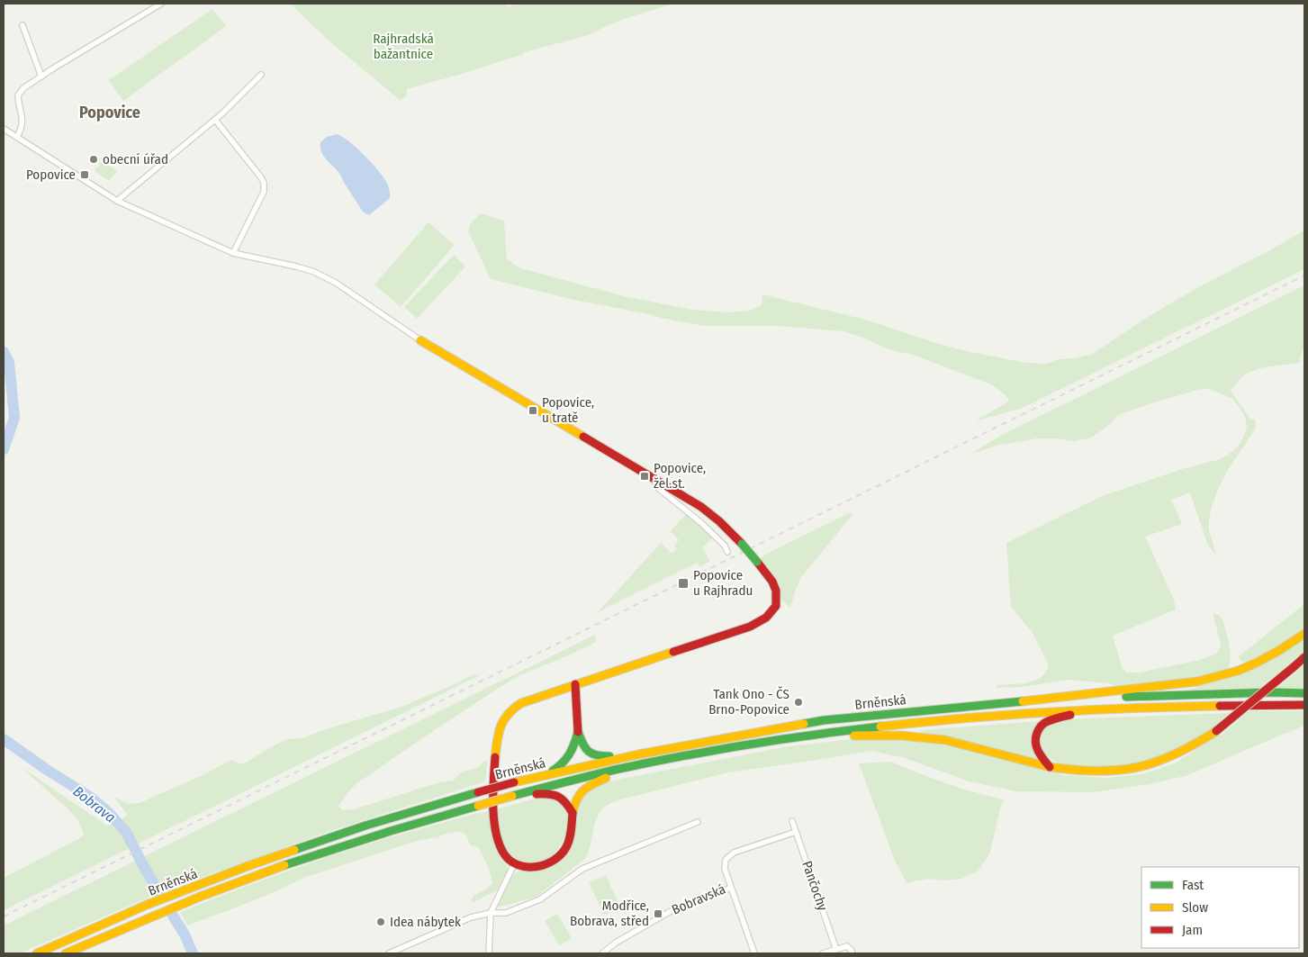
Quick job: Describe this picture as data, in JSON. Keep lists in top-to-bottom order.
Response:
{
  "streets": {
    "main road": ["Brněnská"],
    "street": ["Pančochy", "Bobravská"]
  },
  "crossings": [
    ["Pančochy", "Bobravská"]
  ],
  "districts": ["Popovice"],
  "water": ["Bobrava"],
  "parks": ["Rajhradská bažantnice"],
  "places": {
    "other": ["obecní úřad", "Tank Ono - ČS Brno-Popovice", "Idea nábytek"],
    "transit": [
      "Popovice",
      "Popovice, u tratě",
      "Popovice, žel.st.",
      "Popovice u Rajhradu",
      "Modřice, Bobrava, střed"
    ]
  },
  "legend": ["Fast", "Slow", "Jam"]
}
